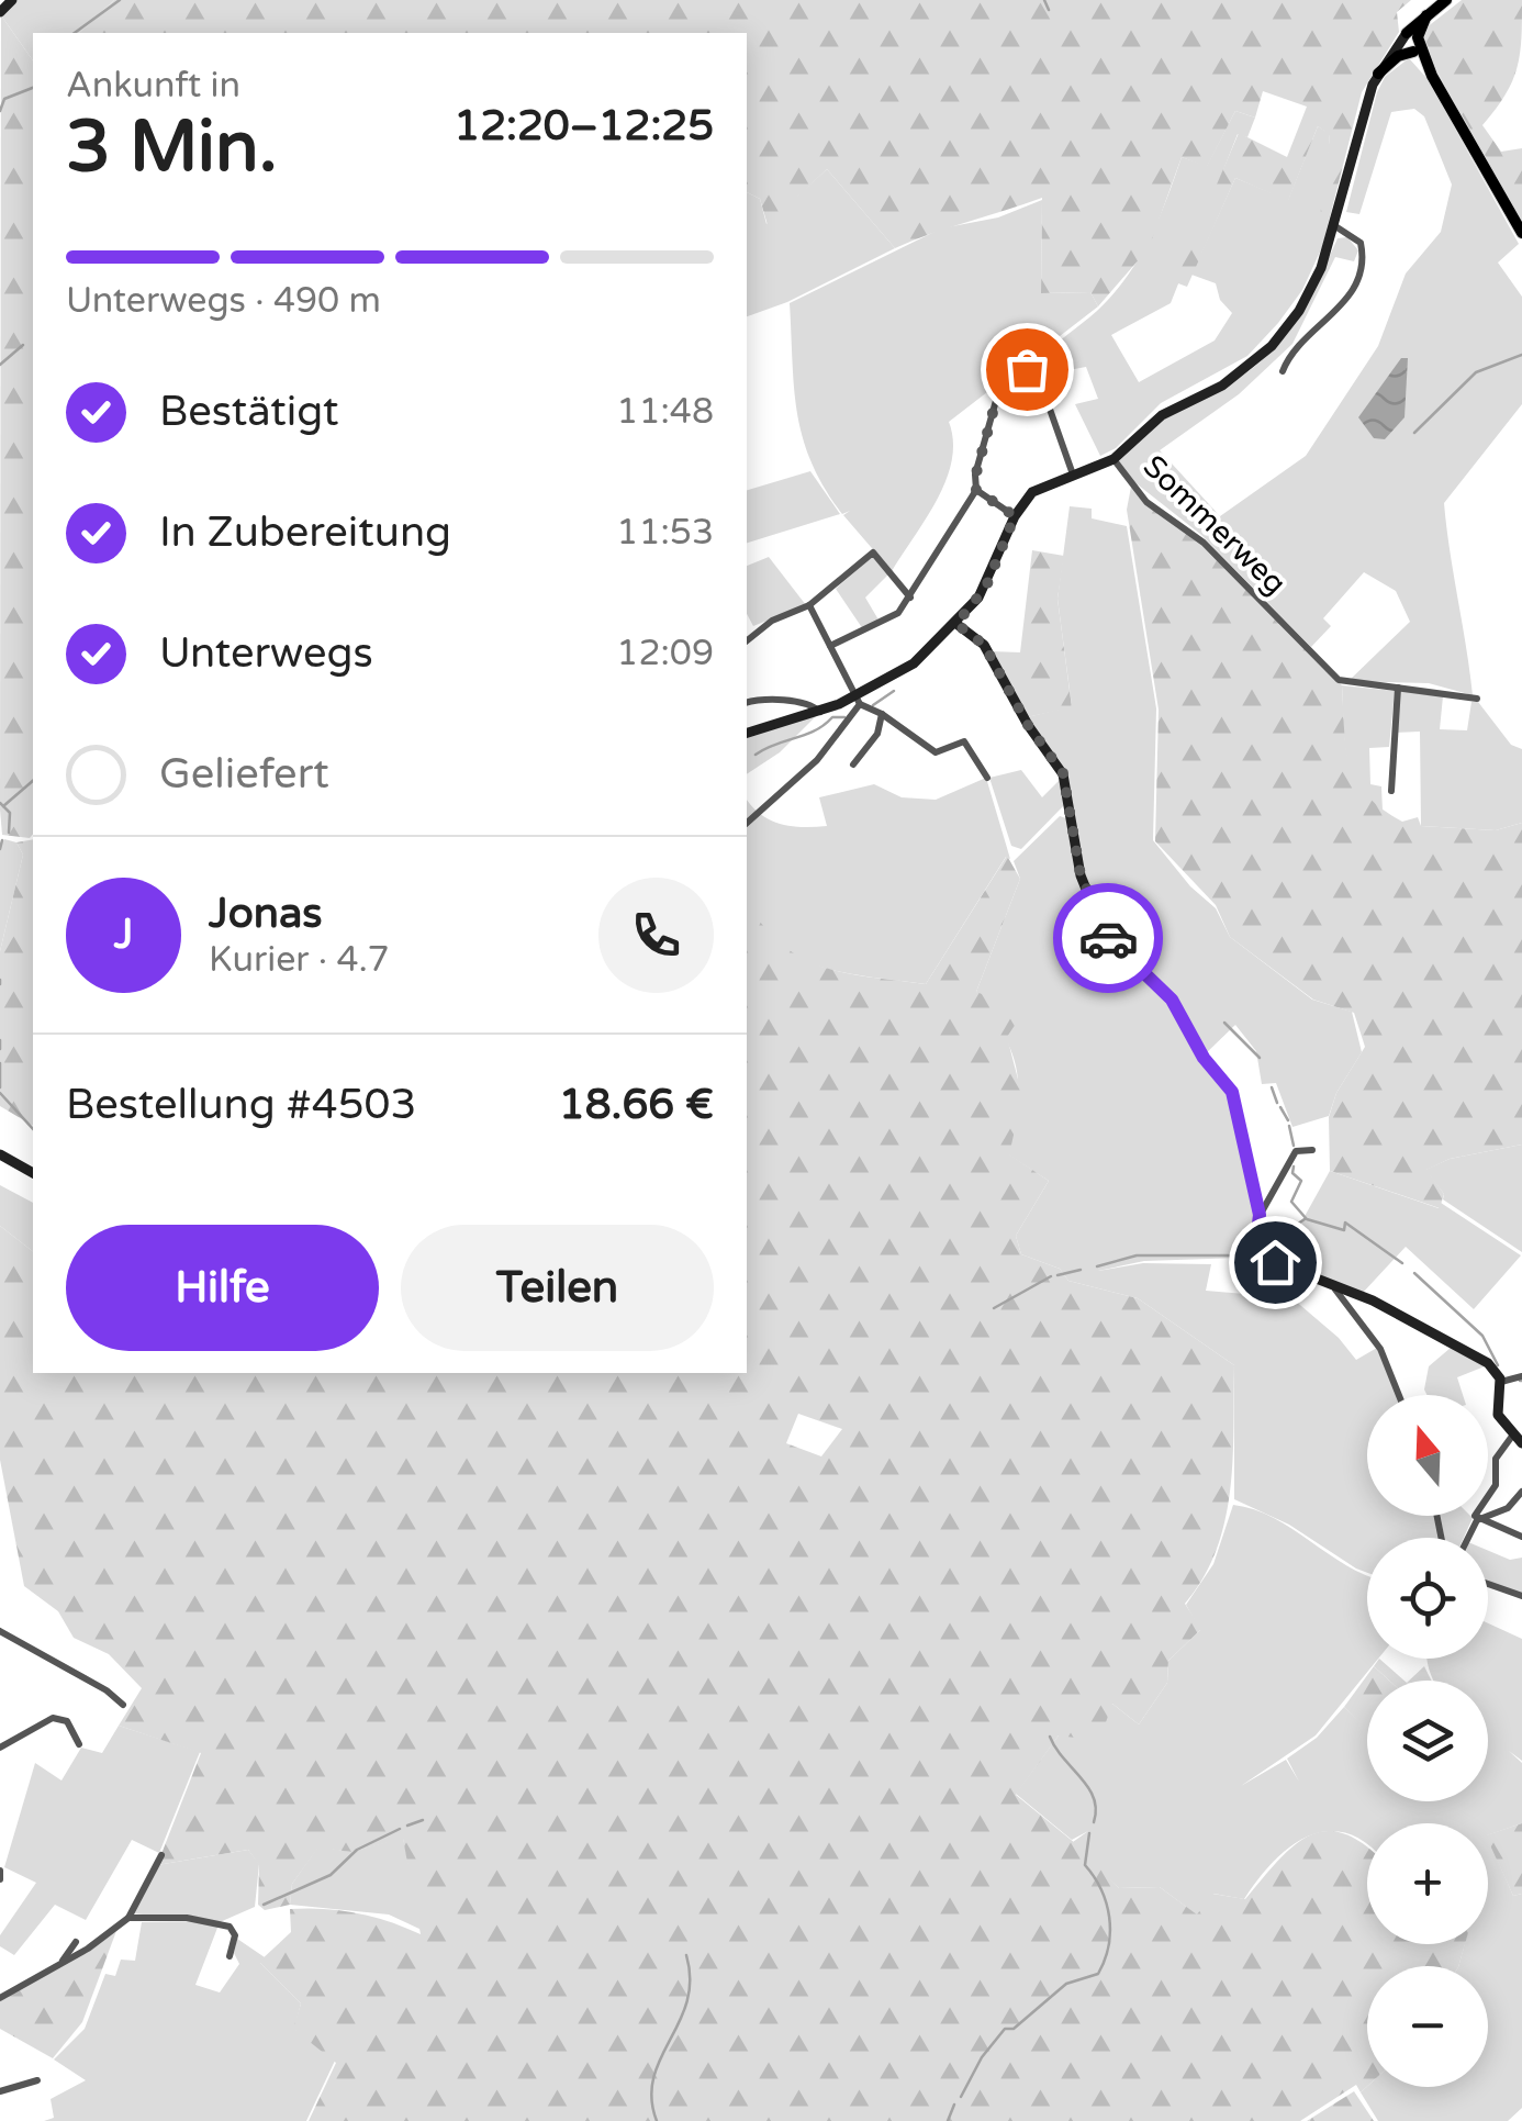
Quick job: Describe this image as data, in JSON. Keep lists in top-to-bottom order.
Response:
{
  "streets": {
    "street": ["Sommerweg"]
  },
  "north": "top",
  "page": {
    "heading": ["3 Min.", "Ankunft in", "12:20–12:25"],
    "panel": [
      "Jonas",
      "Kurier · 4.7",
      "Bestellung #4503",
      "18.66 €"
    ],
    "bar": "Unterwegs · 490 m",
    "list": [
      ["Bestätigt", "11:48"],
      ["In Zubereitung", "11:53"],
      ["Unterwegs", "12:09"],
      "Geliefert"
    ],
    "round": "J",
    "buttons": ["Hilfe", "Teilen"],
    "map_buttons": ["+", "−"]
  }
}
